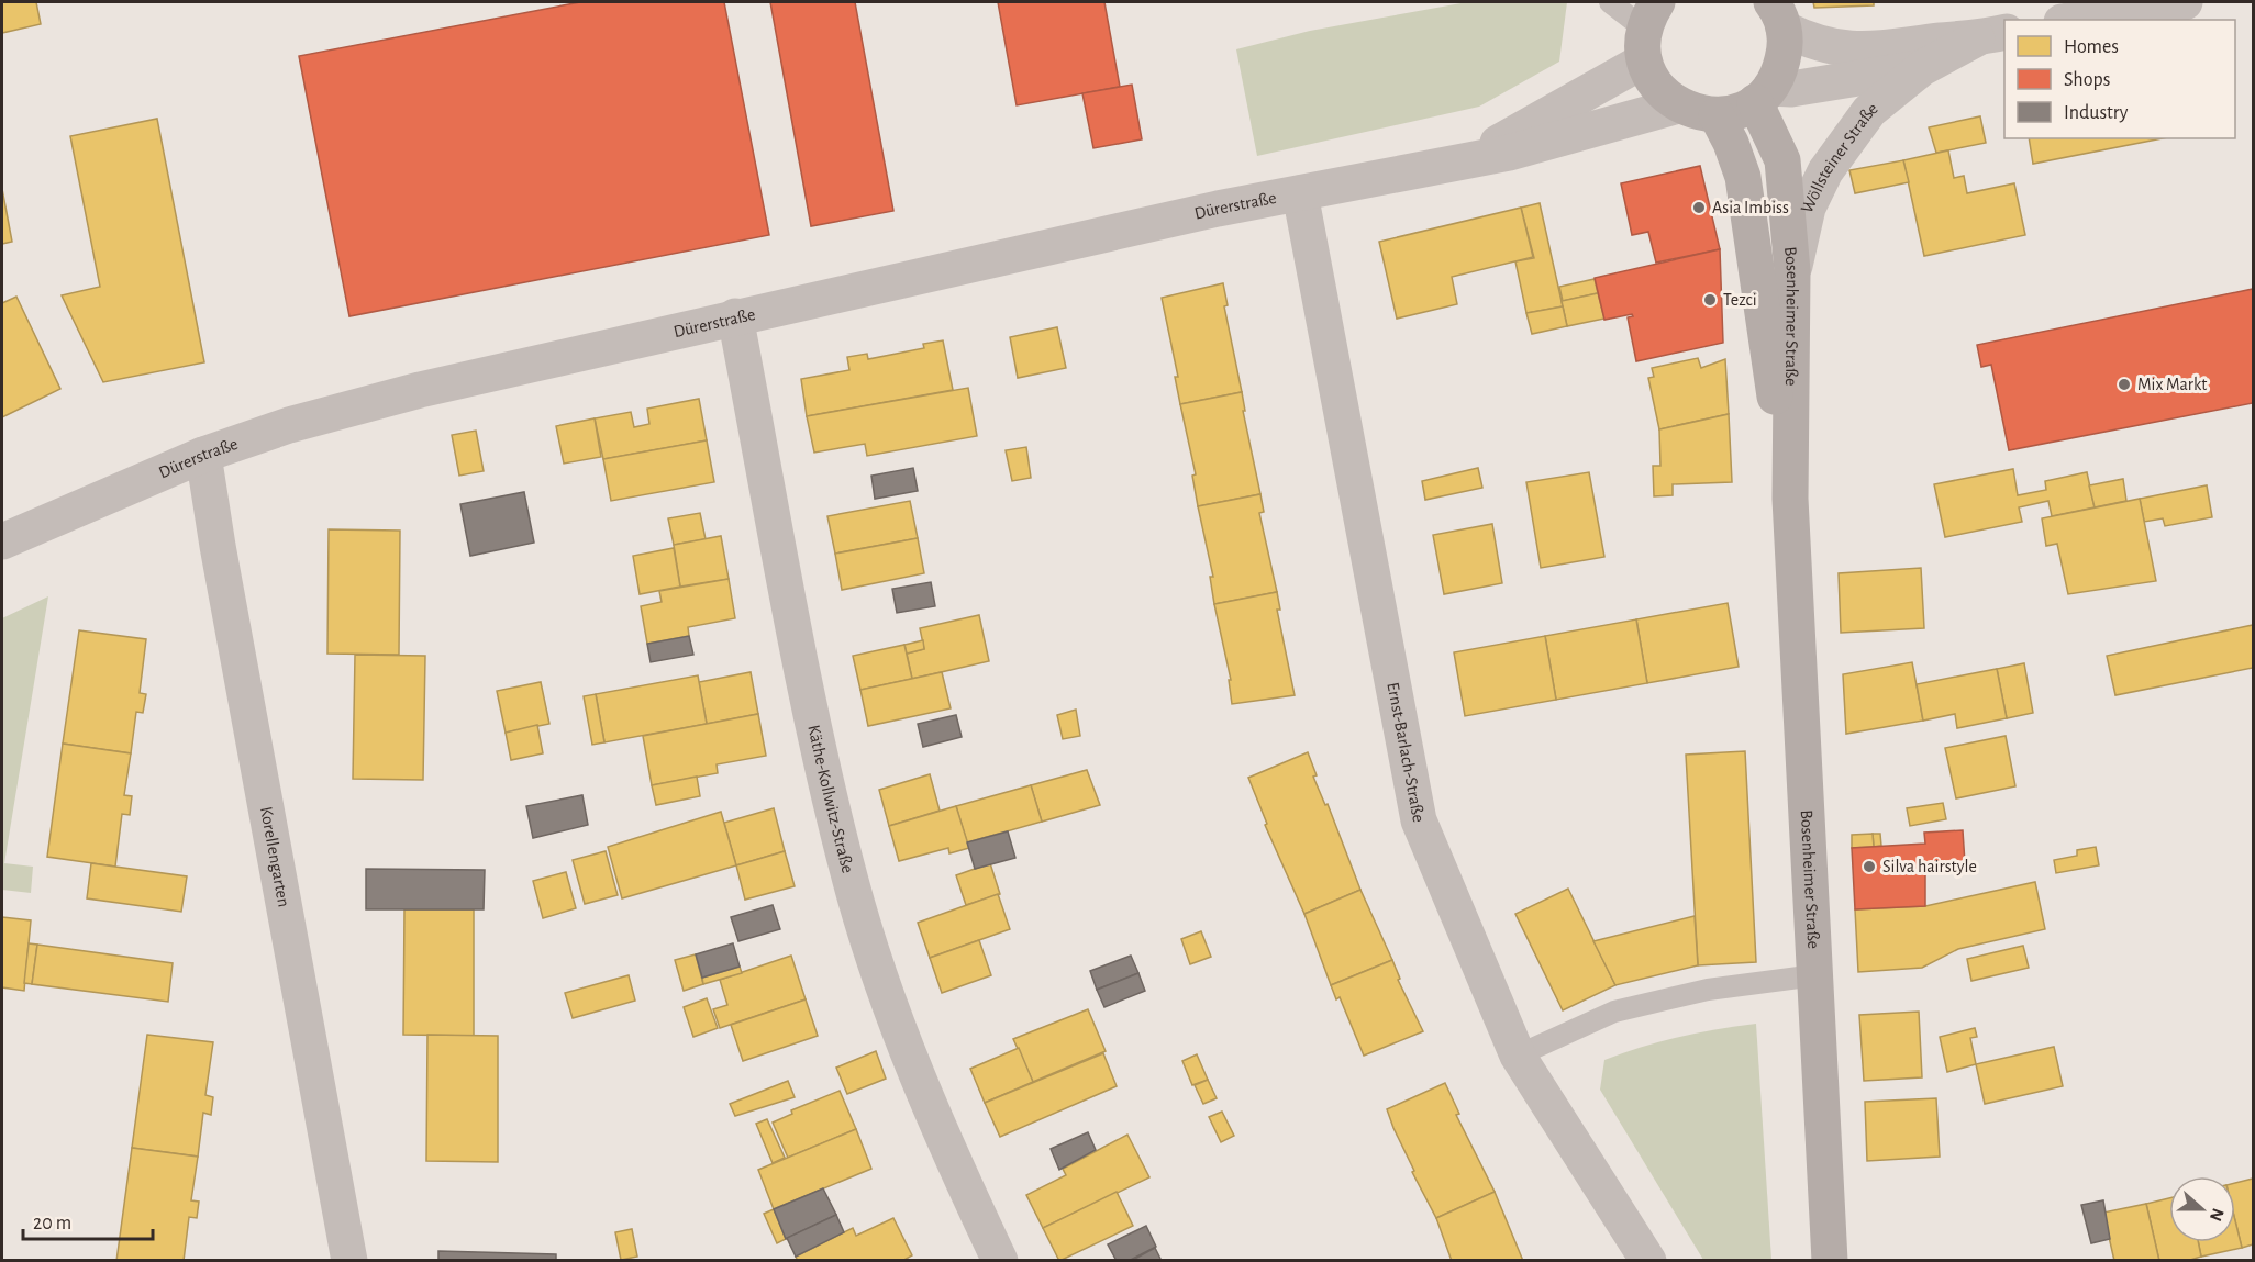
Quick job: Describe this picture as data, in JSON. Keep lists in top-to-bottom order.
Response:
{
  "streets": {
    "street": [
      "Wöllsteiner Straße",
      "Dürerstraße",
      "Bosenheimer Straße",
      "Ernst-Barlach-Straße",
      "Käthe-Kollwitz-Straße",
      "Korellengarten"
    ]
  },
  "crossings": [
    ["Wöllsteiner Straße", "Bosenheimer Straße"],
    ["Dürerstraße", "Ernst-Barlach-Straße"],
    ["Dürerstraße", "Käthe-Kollwitz-Straße"],
    ["Dürerstraße", "Korellengarten"]
  ],
  "places": [
    "Asia Imbiss",
    "Tezci",
    "Mix Markt",
    "Silva hairstyle"
  ],
  "legend": ["Homes", "Shops", "Industry"],
  "scale_bar": "20 m",
  "north": "right"
}
